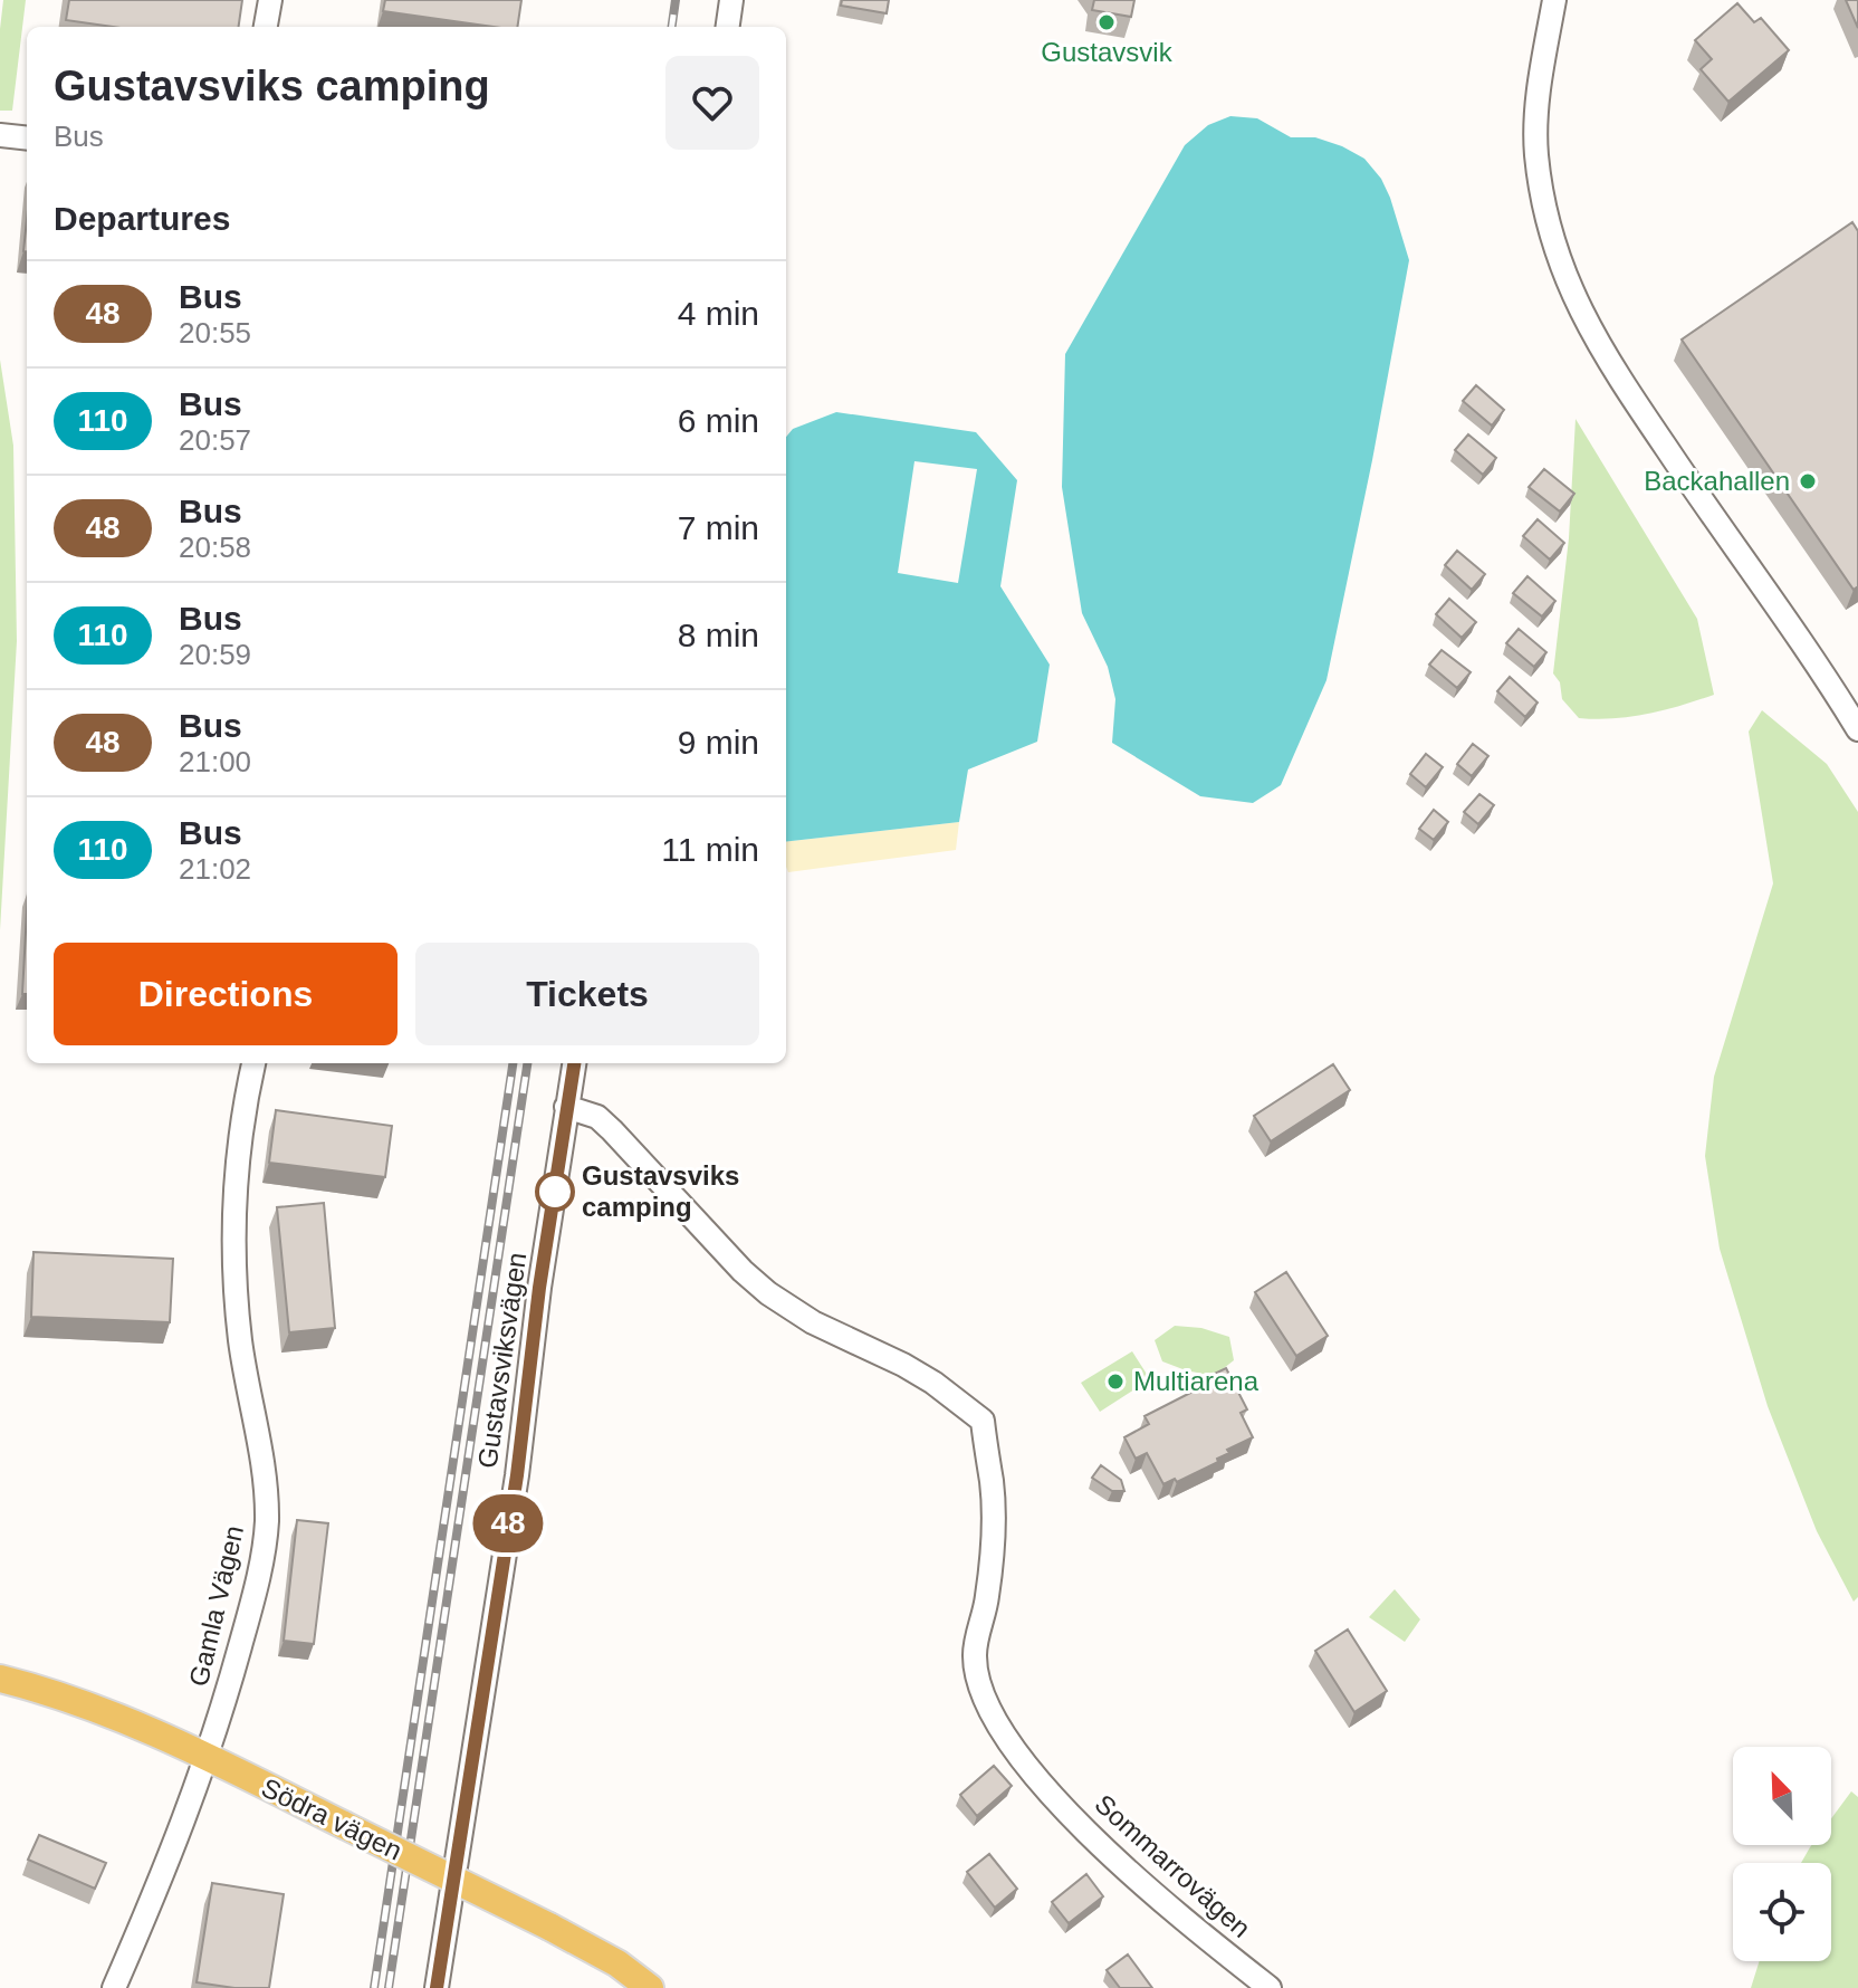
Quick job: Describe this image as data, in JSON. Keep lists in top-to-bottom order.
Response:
{
  "streets": {
    "main road": ["Södra vägen"],
    "street": ["Gustavsviksvägen", "Gamla Vägen", "Sommarrovägen"]
  },
  "crossings": [
    ["Gustavsviksvägen", "Sommarrovägen"],
    ["Gamla Vägen", "Södra vägen"]
  ],
  "places": [
    "Gustavsvik",
    "Backahallen",
    "Gustavsviks camping",
    "Multiarena"
  ],
  "lines": ["bus line 48"],
  "north": "top left",
  "page": {
    "on_map": "48",
    "heading": [
      ["Gustavsviks camping", "Bus"],
      "Departures"
    ],
    "list": [
      {
        "mark": "48",
        "name": "Bus",
        "note": "20:55",
        "value": "4 min"
      },
      {
        "mark": "110",
        "name": "Bus",
        "note": "20:57",
        "value": "6 min"
      },
      {
        "mark": "48",
        "name": "Bus",
        "note": "20:58",
        "value": "7 min"
      },
      {
        "mark": "110",
        "name": "Bus",
        "note": "20:59",
        "value": "8 min"
      },
      {
        "mark": "48",
        "name": "Bus",
        "note": "21:00",
        "value": "9 min"
      },
      {
        "mark": "110",
        "name": "Bus",
        "note": "21:02",
        "value": "11 min"
      }
    ],
    "buttons": ["Directions", "Tickets"]
  }
}
